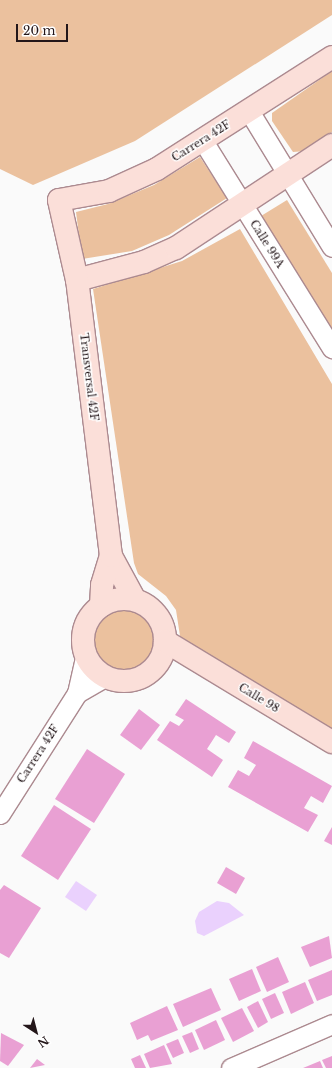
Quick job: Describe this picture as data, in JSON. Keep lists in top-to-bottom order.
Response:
{
  "streets": {
    "street": [
      "Carrera 42F",
      "Calle 99A",
      "Transversal 42F",
      "Calle 98"
    ]
  },
  "crossings": [
    ["Carrera 42F", "Calle 99A"],
    ["Carrera 42F", "Transversal 42F"],
    ["Carrera 42F", "Calle 98"],
    ["Transversal 42F", "Calle 98"]
  ],
  "scale_bar": "20 m",
  "north": "bottom right"
}
